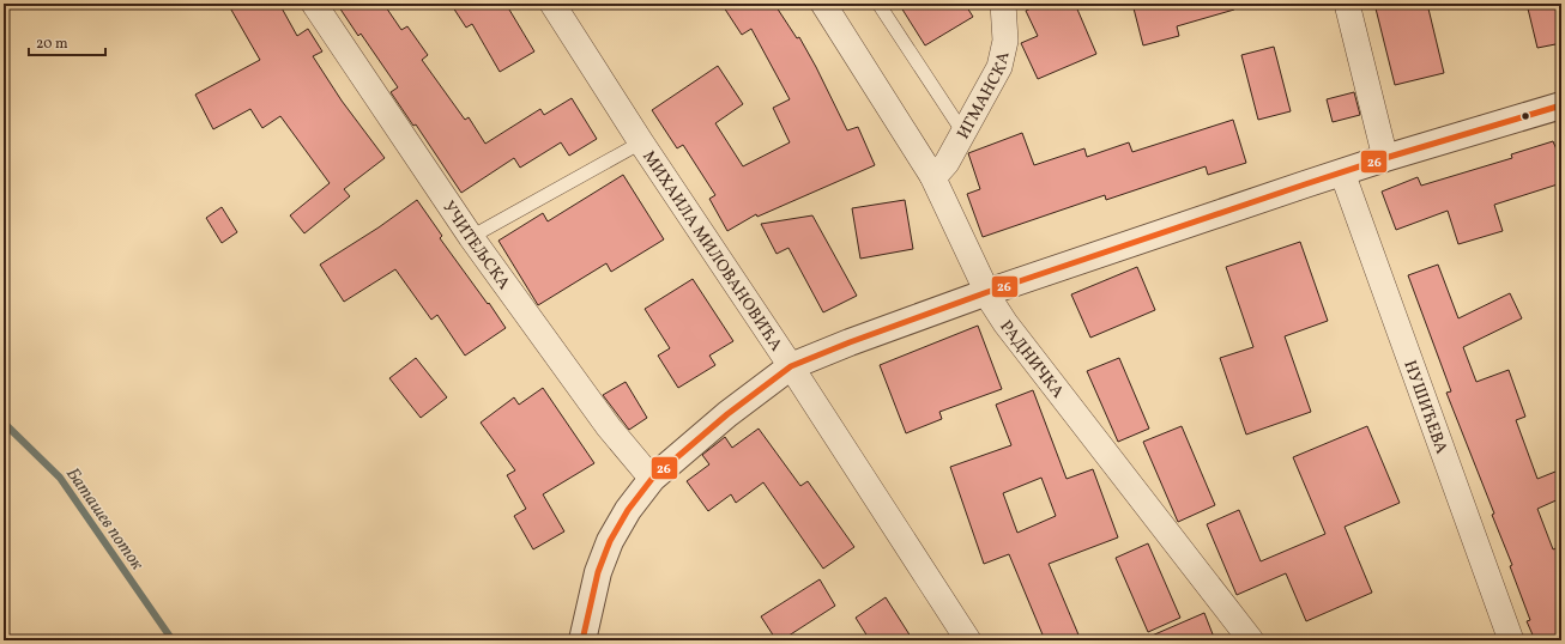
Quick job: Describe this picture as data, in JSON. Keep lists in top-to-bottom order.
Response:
{
  "streets": {
    "street": [
      "ИГМАНСКА",
      "УЧИТЕЉСКА",
      "МИХАИЛА МИЛОВАНОВИЋА",
      "РАДНИЧКА",
      "НУШИЋЕВА"
    ]
  },
  "crossings": [
    ["ИГМАНСКА", "РАДНИЧКА"]
  ],
  "water": ["Баташев поток"],
  "lines": ["transit line 26"],
  "scale_bar": "20 m"
}
